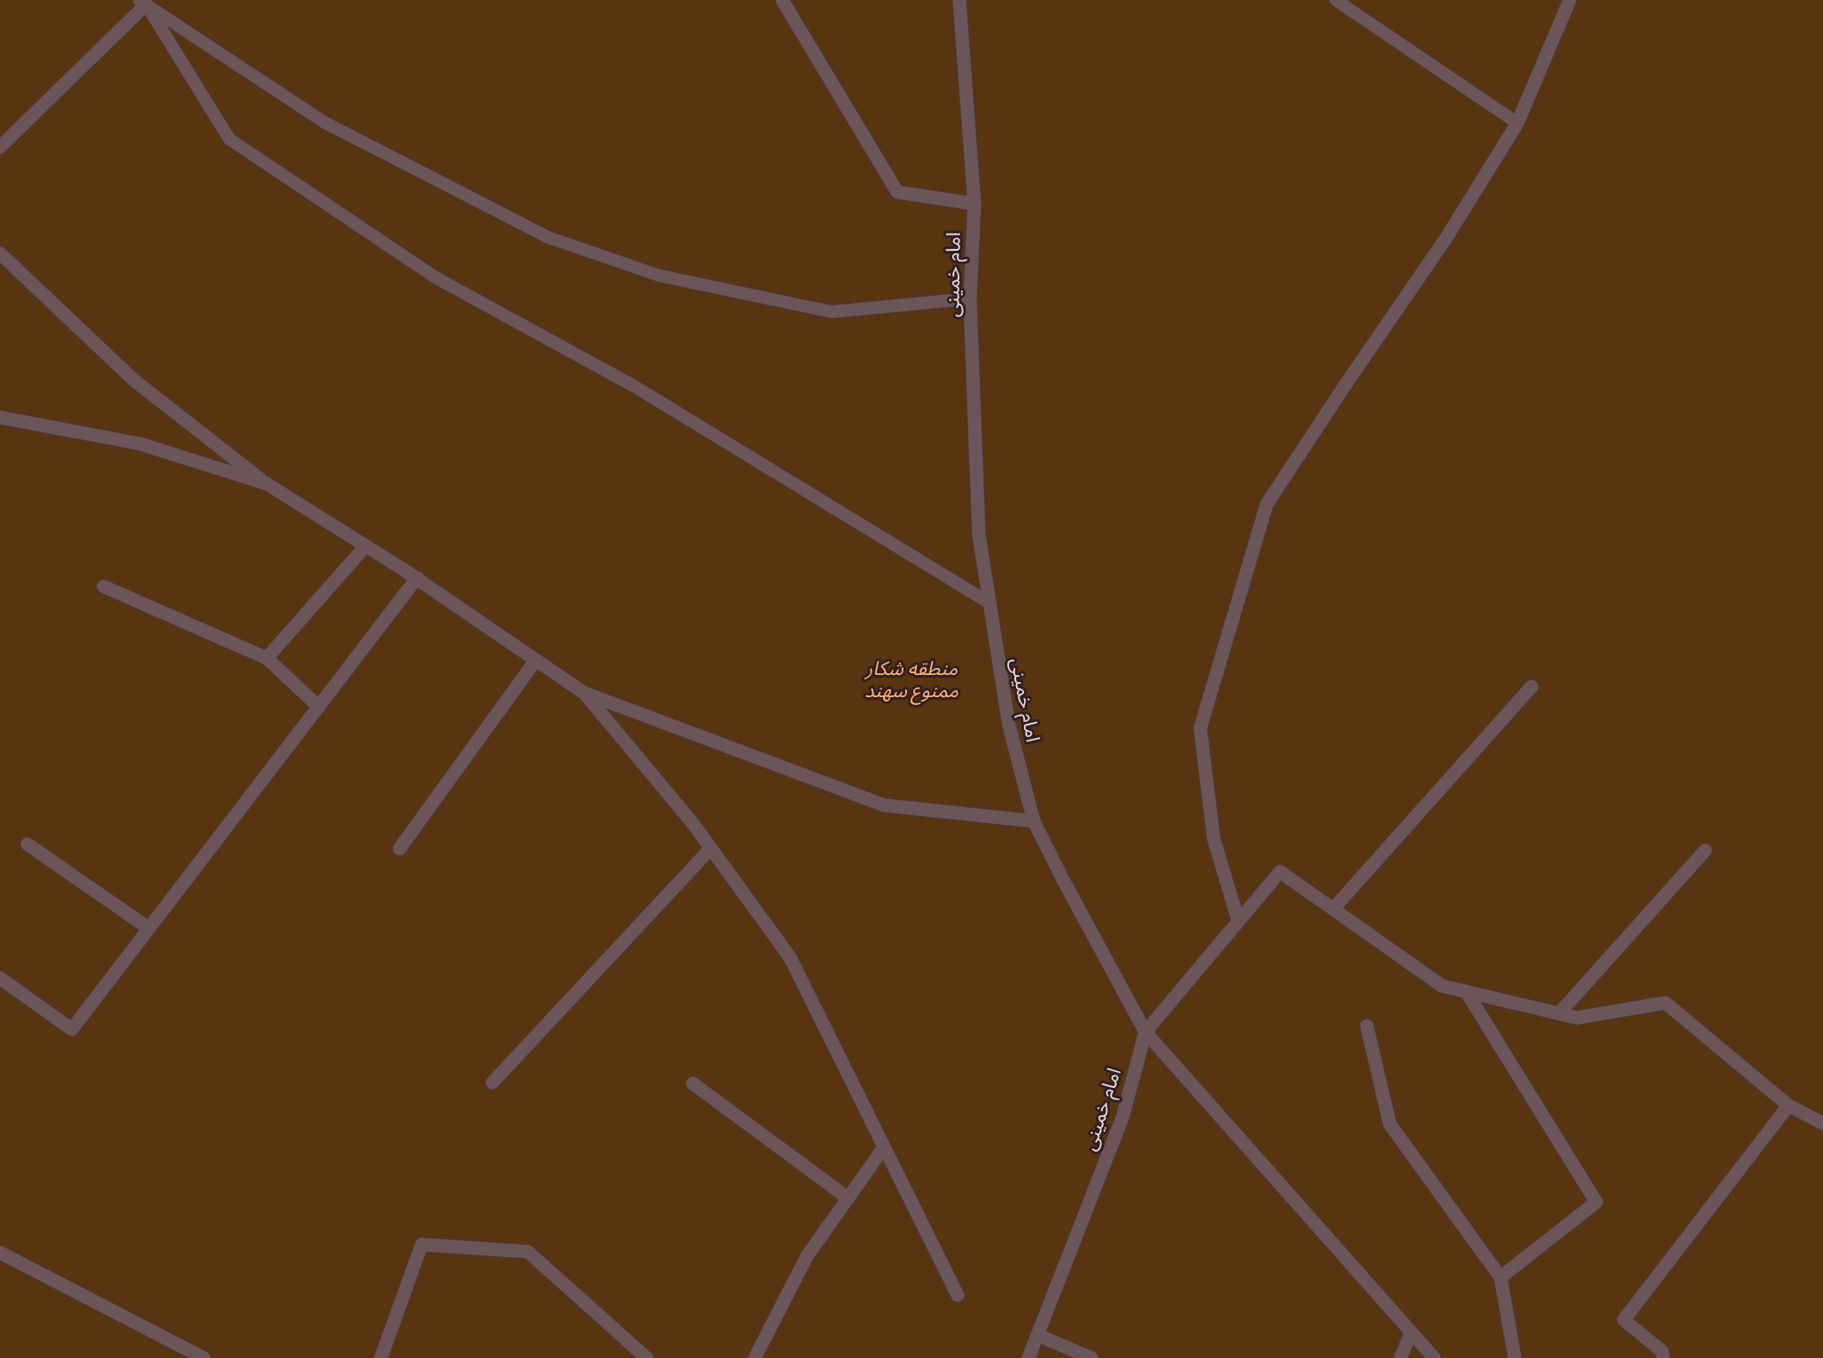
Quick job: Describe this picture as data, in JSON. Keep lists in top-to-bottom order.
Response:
{
  "streets": {
    "street": ["امام خمینی"]
  },
  "parks": ["منطقه شکار ممنوع سهند"]
}
